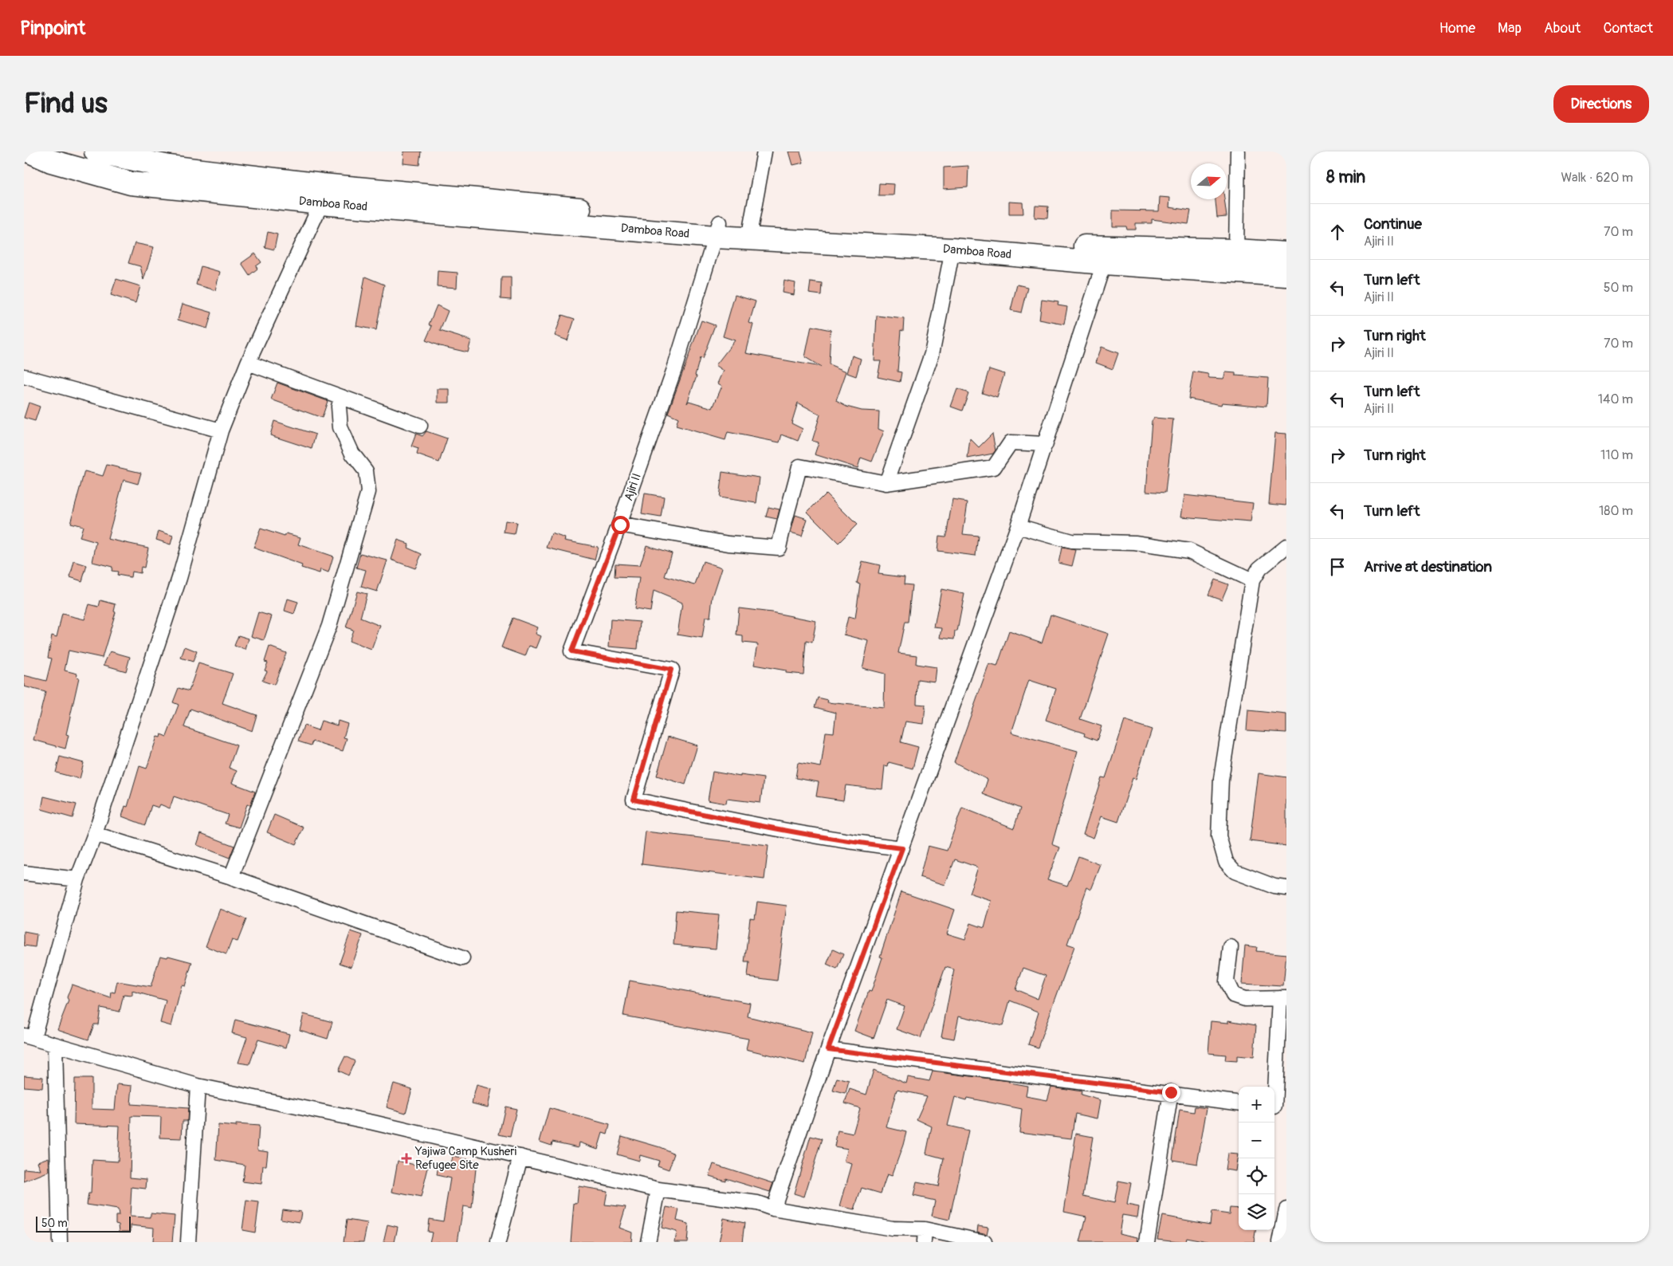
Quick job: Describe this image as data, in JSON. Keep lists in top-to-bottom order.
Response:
{
  "streets": {
    "main road": ["Damboa Road"],
    "street": ["Ajiri II"]
  },
  "crossings": [
    ["Damboa Road", "Ajiri II"]
  ],
  "places": {
    "health": ["Yajiwa Camp Kusheri Refugee Site"]
  },
  "scale_bar": "50 m",
  "north": "right",
  "page": {
    "header": "Pinpoint",
    "nav": [
      "Home",
      "Map",
      "About",
      "Contact"
    ],
    "buttons": "Directions",
    "title": "Find us",
    "heading": ["8 min", "Walk · 620 m"],
    "list": [
      ["Continue", "Ajiri II", "70 m"],
      ["Turn left", "Ajiri II", "50 m"],
      ["Turn right", "Ajiri II", "70 m"],
      ["Turn left", "Ajiri II", "140 m"],
      ["Turn right", "110 m"],
      ["Turn left", "180 m"],
      "Arrive at destination"
    ],
    "map_buttons": ["+", "−"],
    "scale": "50 m"
  }
}
